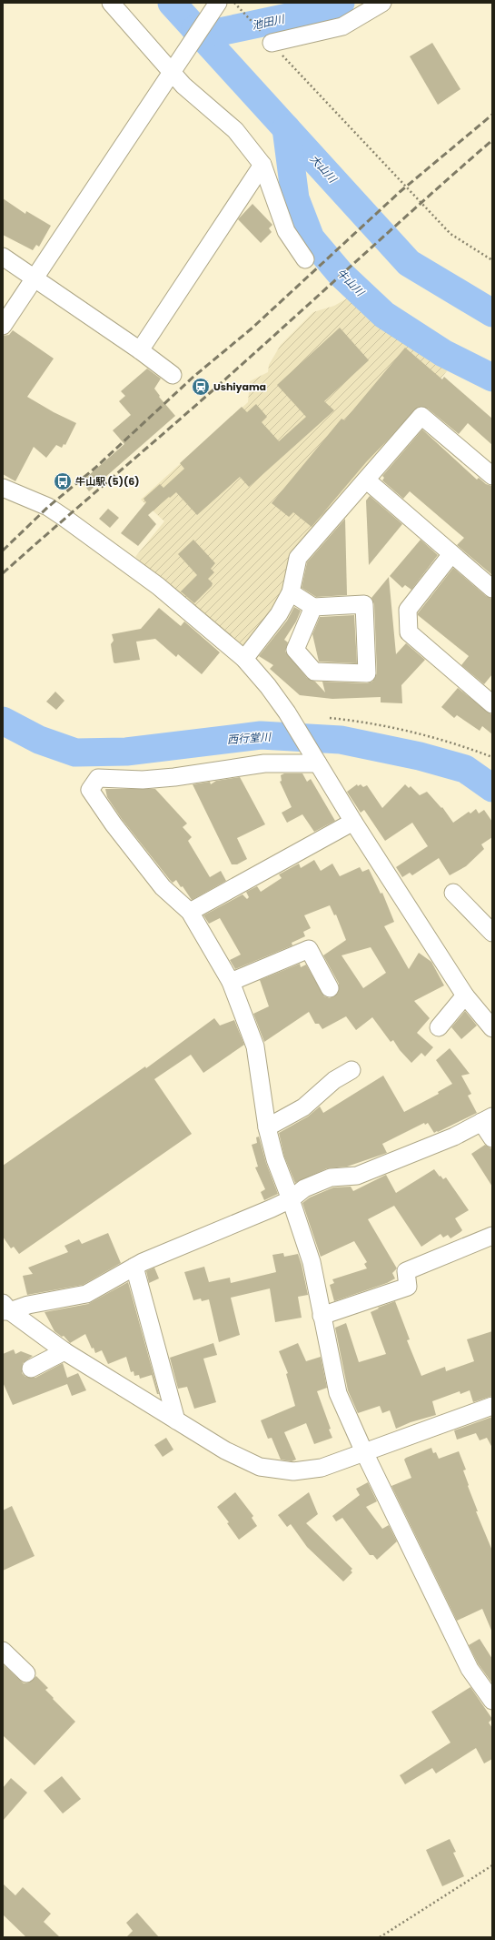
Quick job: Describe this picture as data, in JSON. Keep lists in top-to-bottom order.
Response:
{
  "water": [
    "池田川",
    "大山川",
    "牛山川",
    "西行堂川"
  ],
  "places": {
    "station": ["Ushiyama"],
    "bus stop": ["牛山駅 (5)(6)"]
  }
}
